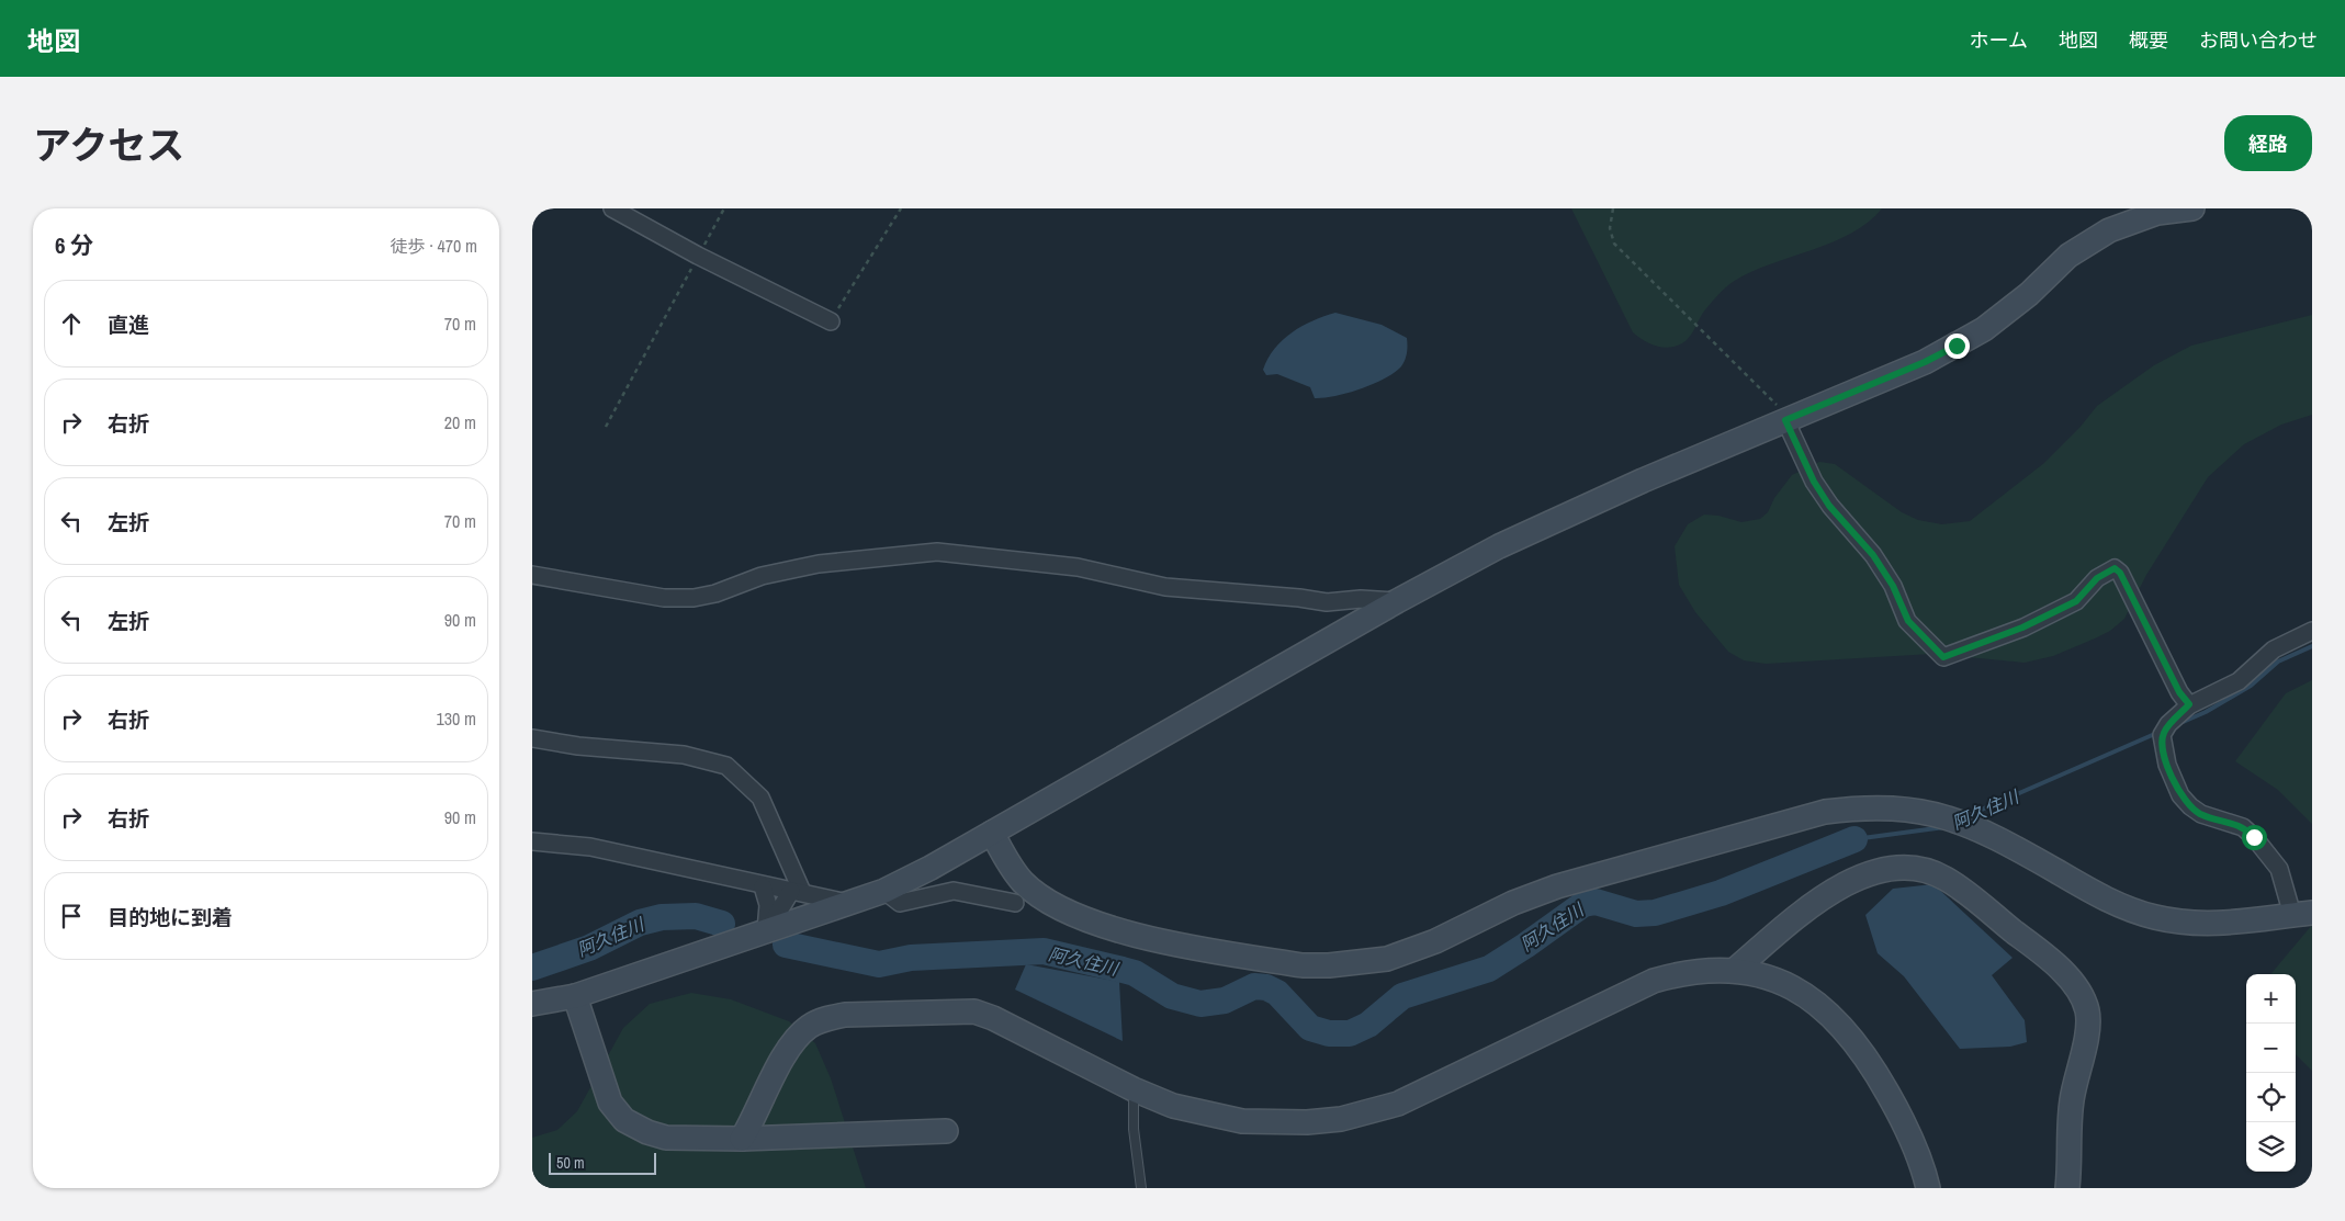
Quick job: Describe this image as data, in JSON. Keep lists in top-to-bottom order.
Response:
{
  "water": ["阿久住川"],
  "scale_bar": "50 m",
  "page": {
    "header": "地図",
    "nav": [
      "ホーム",
      "地図",
      "概要",
      "お問い合わせ"
    ],
    "title": "アクセス",
    "buttons": "経路",
    "heading": ["6 分", "徒歩 · 470 m"],
    "list": [
      ["直進", "70 m"],
      ["右折", "20 m"],
      ["左折", "70 m"],
      ["左折", "90 m"],
      ["右折", "130 m"],
      ["右折", "90 m"],
      "目的地に到着"
    ],
    "map_buttons": ["+", "−"],
    "scale": "50 m"
  }
}
